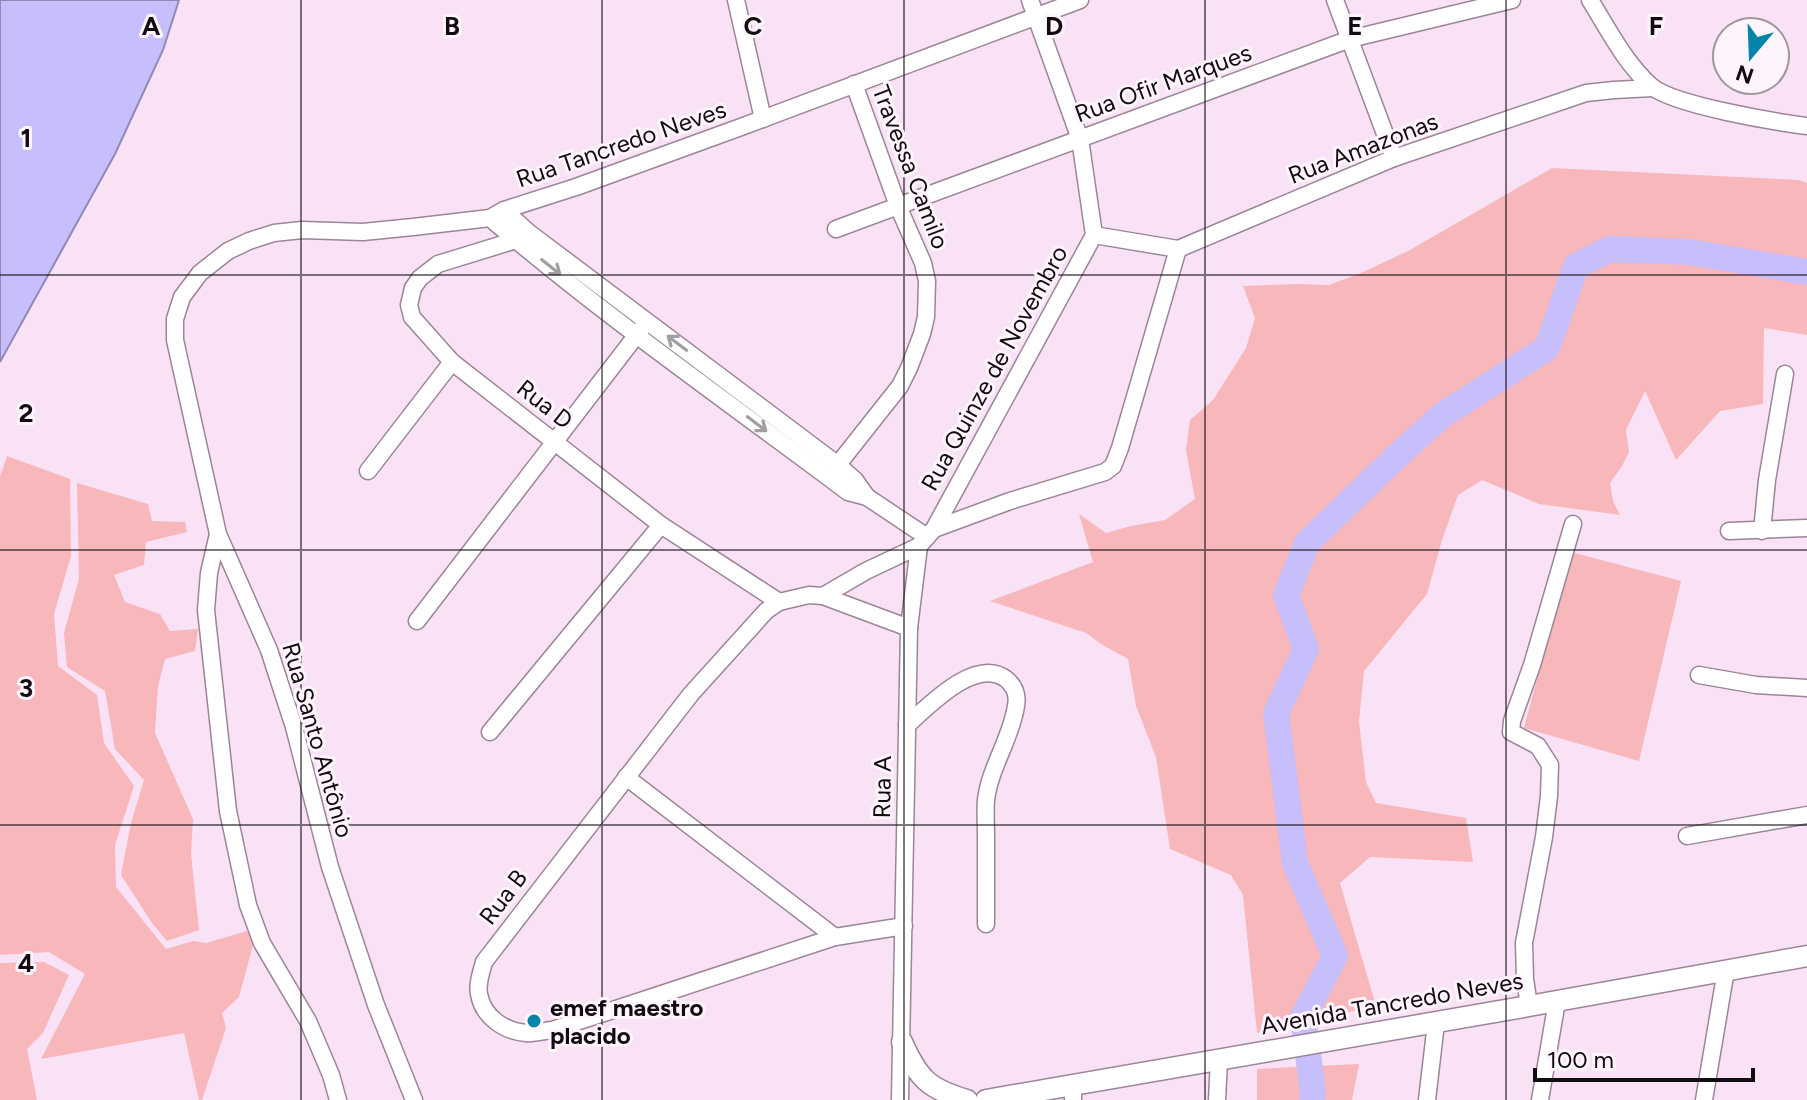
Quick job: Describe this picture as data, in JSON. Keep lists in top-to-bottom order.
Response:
{
  "streets": {
    "street": [
      "Rua Ofir Marques",
      "Rua Tancredo Neves",
      "Rua Amazonas",
      "Travessa Camilo",
      "Rua Quinze de Novembro",
      "Rua D",
      "Rua Santo Antônio",
      "Rua A",
      "Rua B",
      "Avenida Tancredo Neves"
    ]
  },
  "crossings": [
    ["Rua Ofir Marques", "Travessa Camilo"],
    ["Rua Ofir Marques", "Rua Quinze de Novembro"],
    ["Rua Tancredo Neves", "Travessa Camilo"],
    ["Rua Tancredo Neves", "Rua Quinze de Novembro"],
    ["Rua Tancredo Neves", "Rua Santo Antônio"],
    ["Rua Quinze de Novembro", "Rua A"],
    ["Rua D", "Rua B"],
    ["Rua A", "Rua B"]
  ],
  "places": ["emef maestro placido"],
  "scale_bar": "100 m",
  "north": "bottom",
  "grid": {
    "columns": [
      "A",
      "B",
      "C",
      "D",
      "E",
      "F"
    ],
    "rows": [
      "1",
      "2",
      "3",
      "4"
    ]
  }
}
